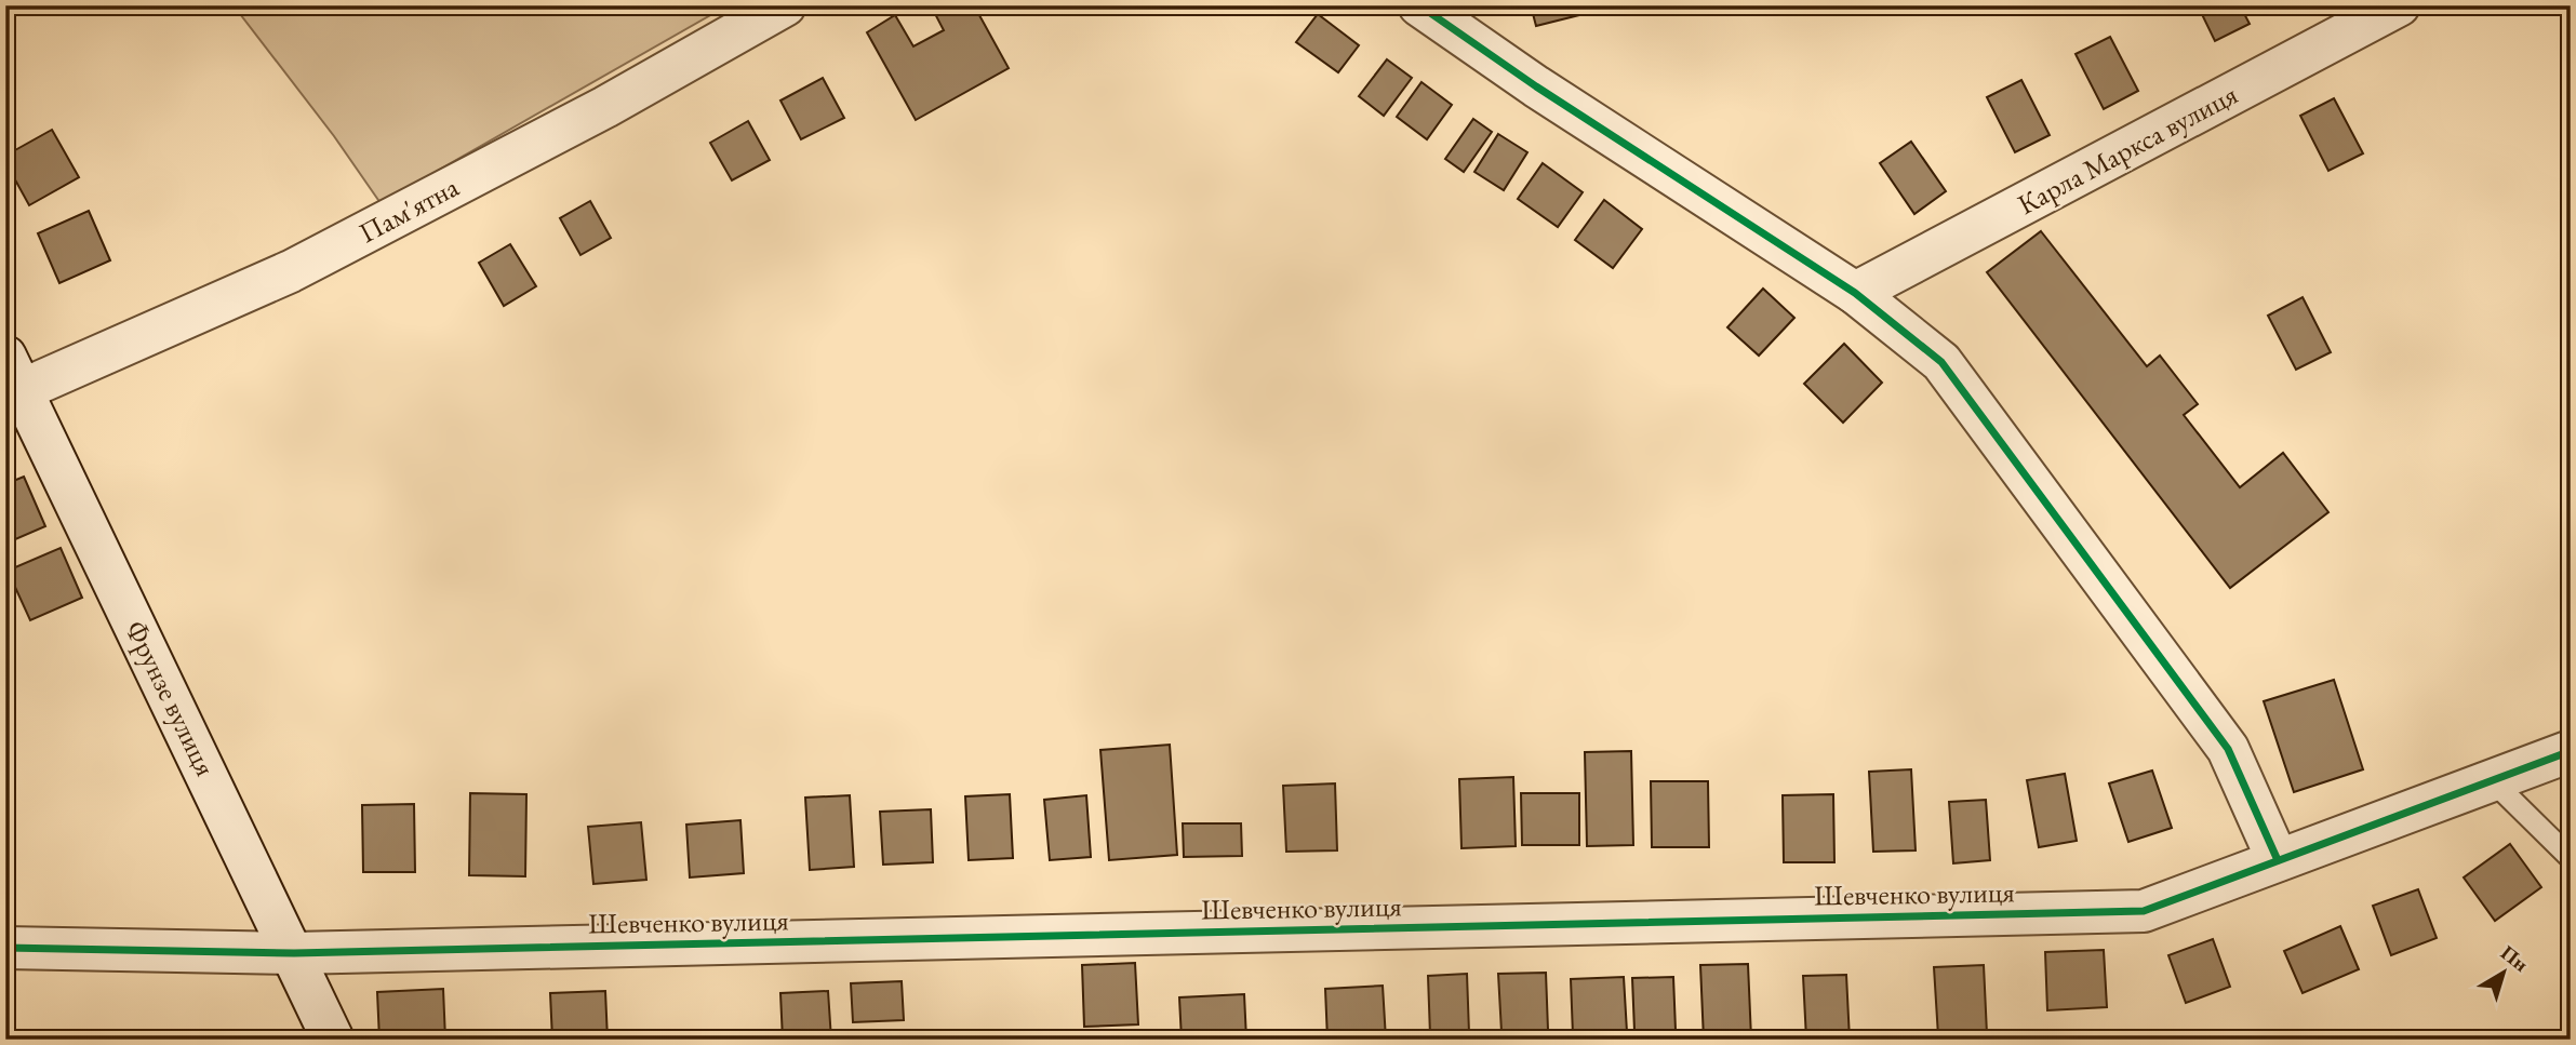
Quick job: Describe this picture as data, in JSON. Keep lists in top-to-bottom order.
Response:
{
  "streets": {
    "street": [
      "Карла Маркса вулиця",
      "Пам'ятна",
      "Фрунзе вулиця",
      "Шевченко вулиця"
    ]
  },
  "crossings": [
    ["Пам'ятна", "Фрунзе вулиця"],
    ["Фрунзе вулиця", "Шевченко вулиця"]
  ],
  "north": "top right"
}
